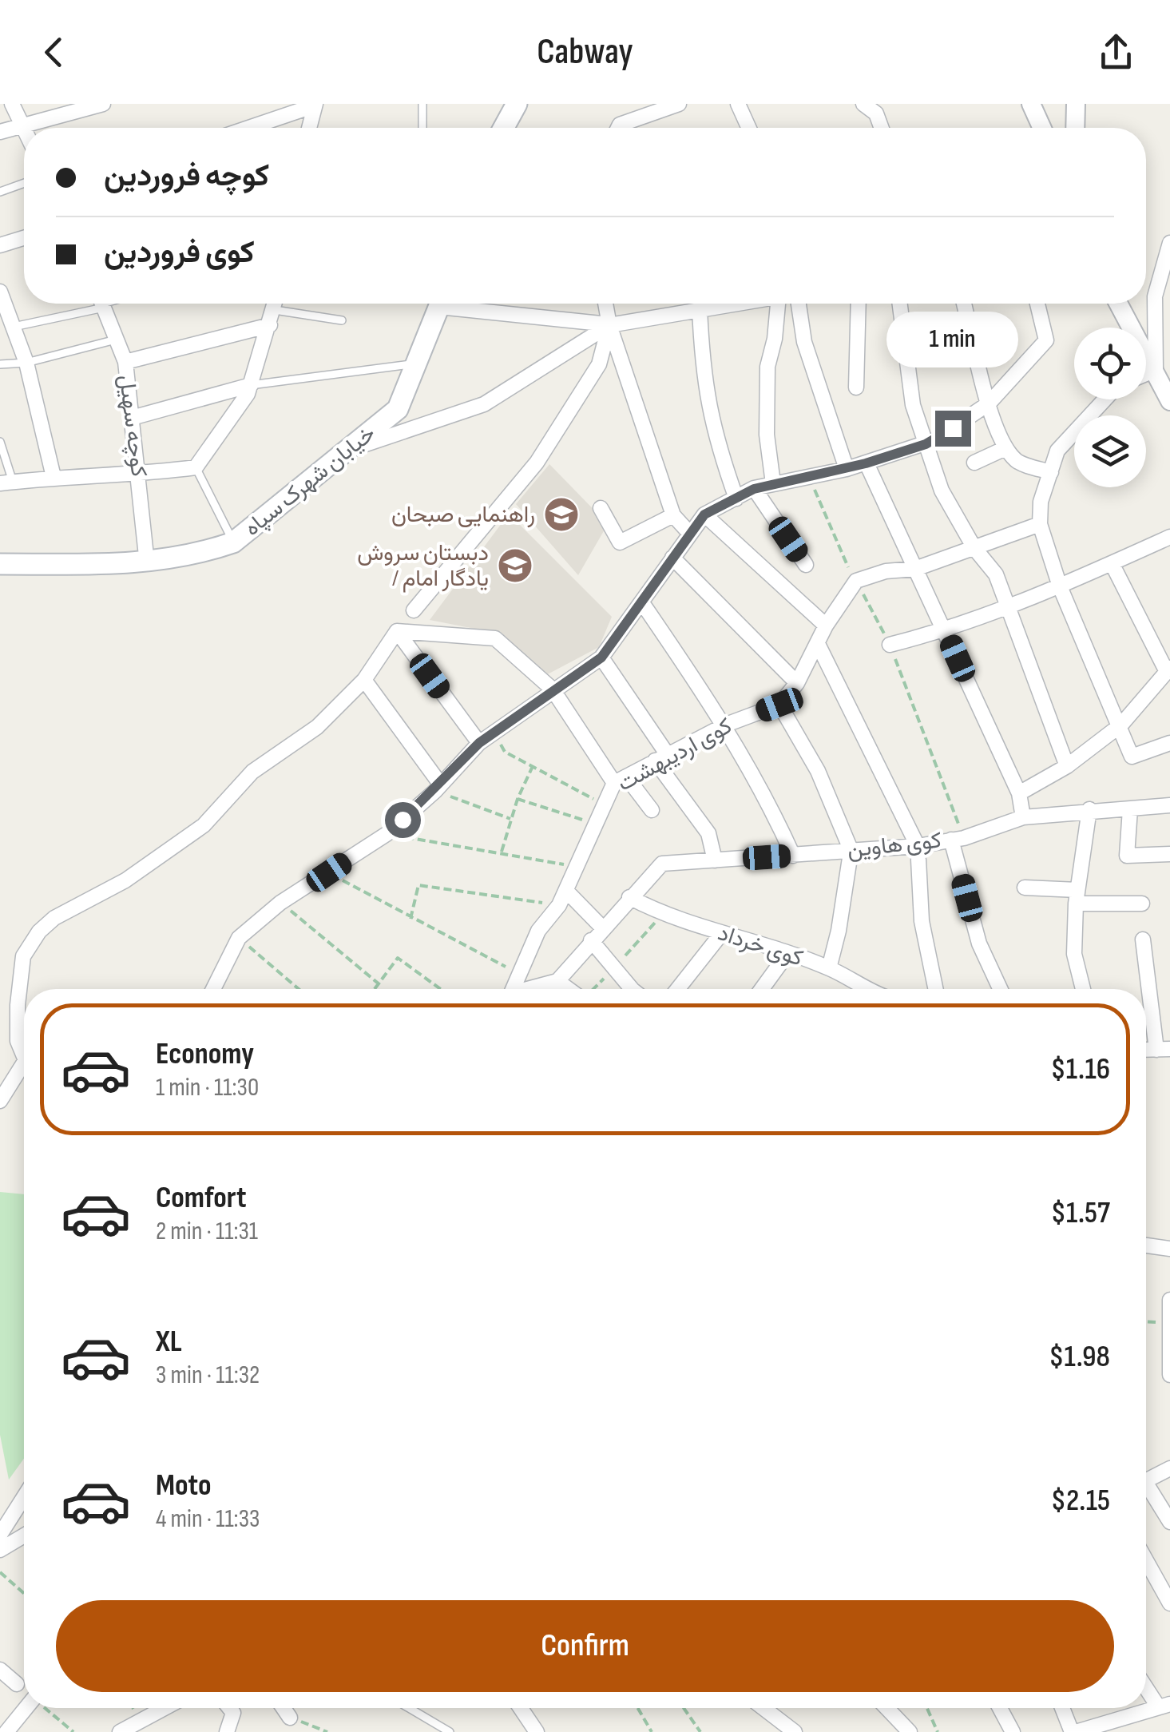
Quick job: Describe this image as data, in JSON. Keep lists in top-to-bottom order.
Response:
{
  "streets": {
    "main road": ["خیابان شهرک سپاه"],
    "street": [
      "کوچه سهیل",
      "کوی اردیبهشت",
      "کوی هاوین",
      "کوی خرداد"
    ]
  },
  "crossings": [
    ["کوچه سهیل", "خیابان شهرک سپاه"],
    ["کوی هاوین", "کوی خرداد"]
  ],
  "places": {
    "school or university": ["راهنمایی صبحان", "دبستان سروش / یادگار امام"]
  },
  "page": {
    "header": "Cabway",
    "banner": ["کوچه فروردین", "کوی فروردین"],
    "bubble": "1 min",
    "list": [
      {
        "name": "Economy",
        "note": "1 min · 11:30",
        "value": "$1.16"
      },
      {
        "name": "Comfort",
        "note": "2 min · 11:31",
        "value": "$1.57"
      },
      {
        "name": "XL",
        "note": "3 min · 11:32",
        "value": "$1.98"
      },
      {
        "name": "Moto",
        "note": "4 min · 11:33",
        "value": "$2.15"
      }
    ],
    "buttons": "Confirm"
  }
}
